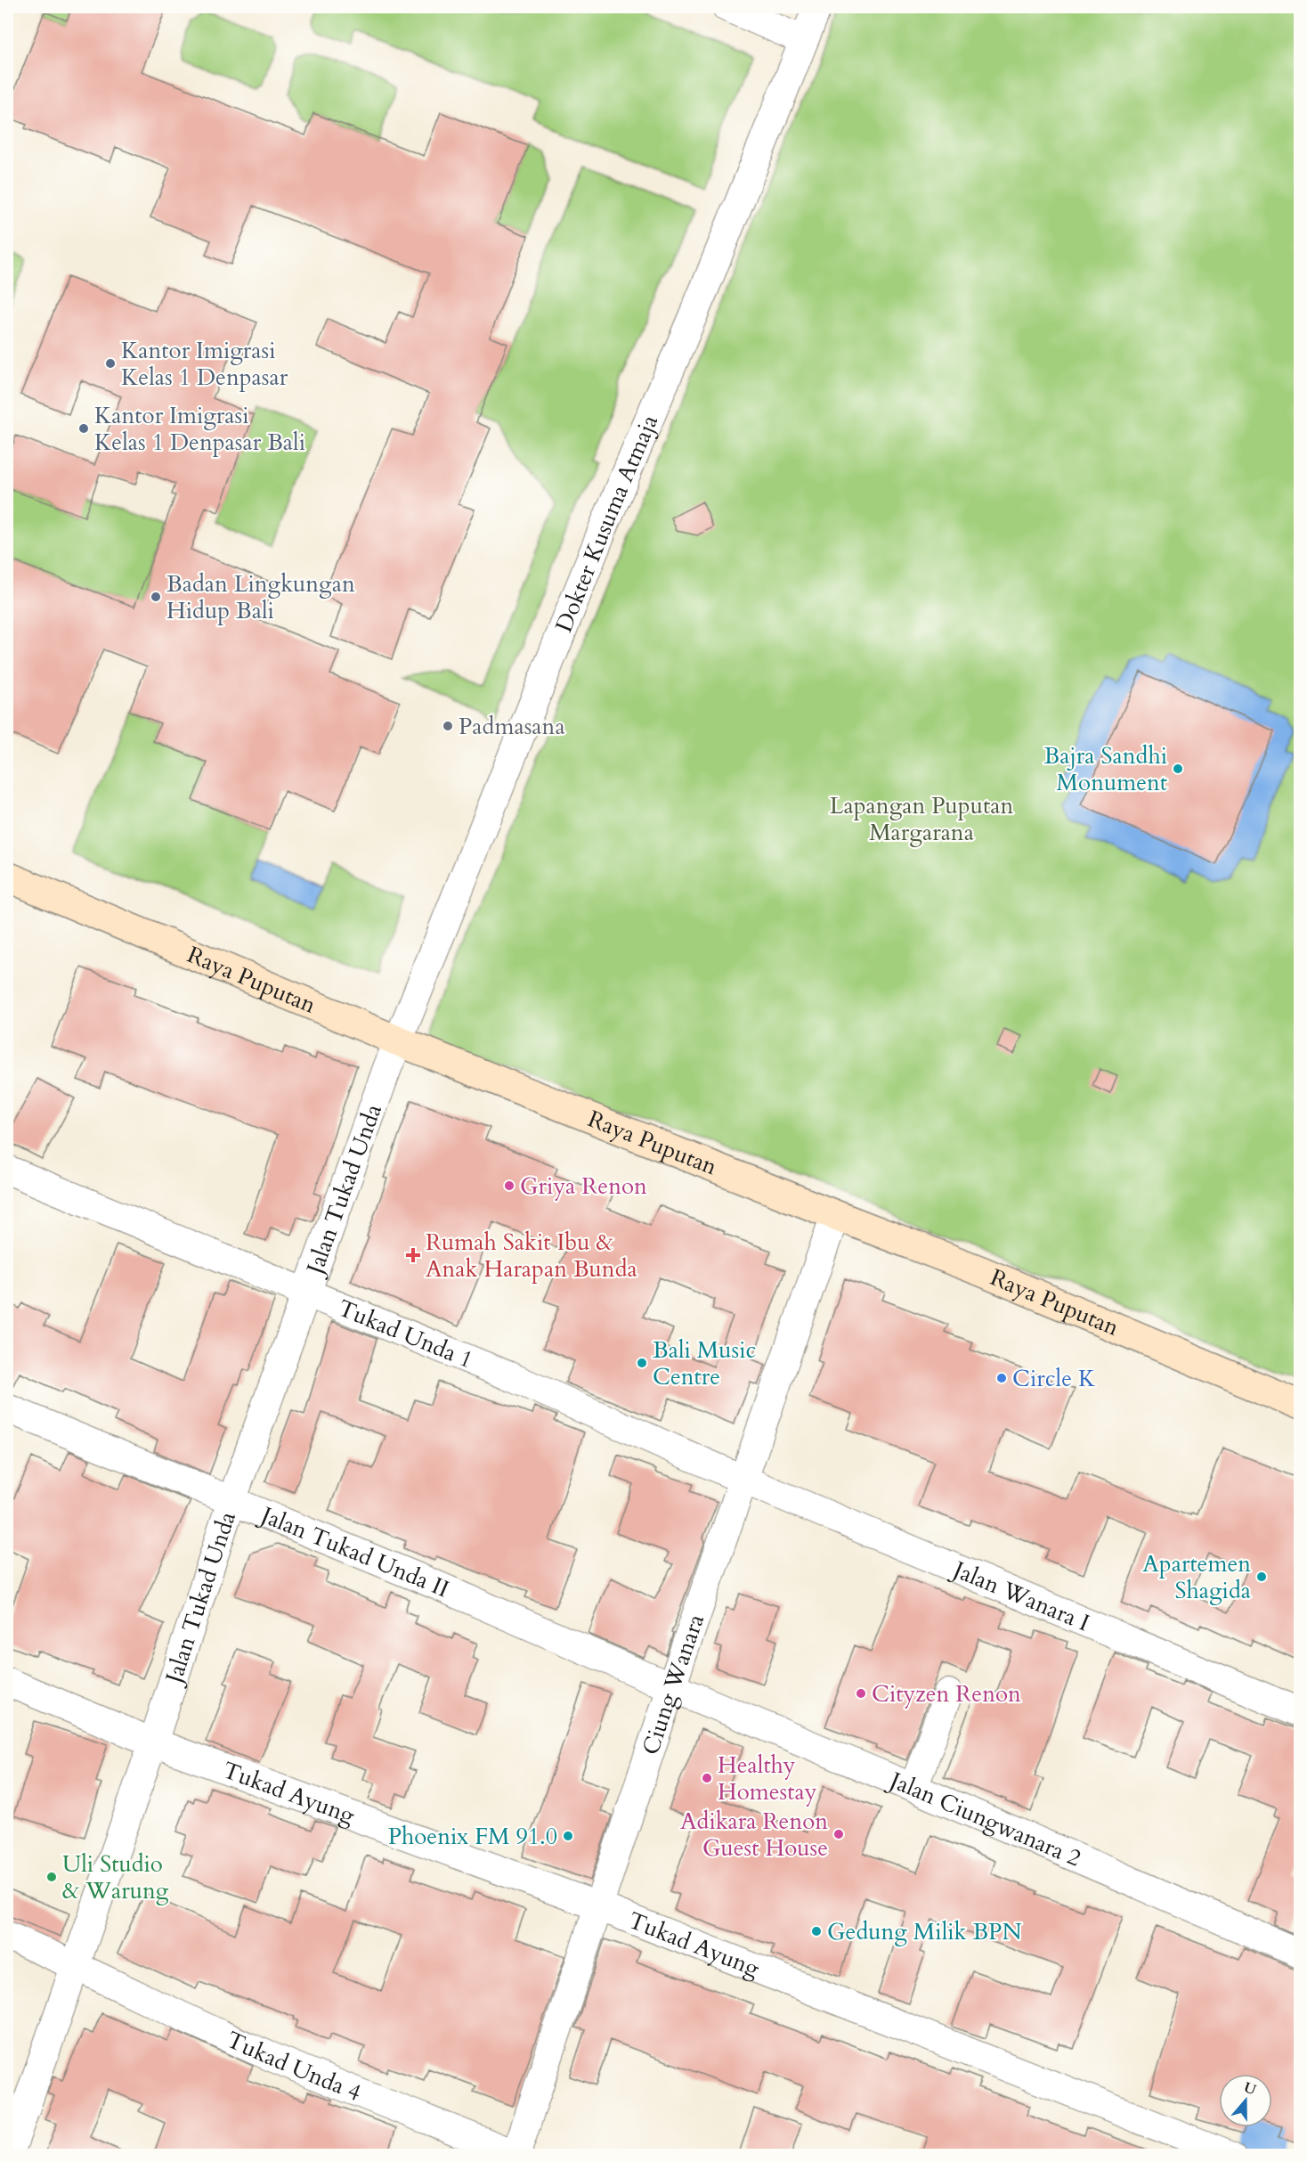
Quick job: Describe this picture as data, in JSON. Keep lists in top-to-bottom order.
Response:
{
  "streets": {
    "main road": ["Raya Puputan"],
    "street": [
      "Dokter Kusuma Atmaja",
      "Jalan Tukad Unda",
      "Tukad Unda 1",
      "Jalan Tukad Unda II",
      "Jalan Wanara I",
      "Ciung Wanara",
      "Tukad Ayung",
      "Jalan Ciungwanara 2",
      "Tukad Unda 4"
    ]
  },
  "crossings": [
    ["Dokter Kusuma Atmaja", "Raya Puputan"],
    ["Dokter Kusuma Atmaja", "Jalan Tukad Unda"],
    ["Raya Puputan", "Jalan Tukad Unda"],
    ["Raya Puputan", "Ciung Wanara"],
    ["Jalan Tukad Unda", "Tukad Unda 1"],
    ["Jalan Tukad Unda", "Jalan Tukad Unda II"],
    ["Jalan Tukad Unda", "Tukad Ayung"],
    ["Jalan Tukad Unda", "Tukad Unda 4"],
    ["Tukad Unda 1", "Jalan Wanara I"],
    ["Tukad Unda 1", "Ciung Wanara"],
    ["Jalan Tukad Unda II", "Ciung Wanara"],
    ["Jalan Tukad Unda II", "Jalan Ciungwanara 2"],
    ["Jalan Wanara I", "Ciung Wanara"],
    ["Ciung Wanara", "Tukad Ayung"],
    ["Ciung Wanara", "Jalan Ciungwanara 2"],
    ["Ciung Wanara", "Tukad Unda 4"]
  ],
  "parks": ["Lapangan Puputan Margarana"],
  "places": {
    "other": [
      "Kantor Imigrasi Kelas 1 Denpasar",
      "Kantor Imigrasi Kelas 1 Denpasar Bali",
      "Badan Lingkungan Hidup Bali",
      "Padmasana",
      "Bajra Sandhi Monument",
      "Griya Renon",
      "Bali Music Centre",
      "Circle K",
      "Apartemen Shagida",
      "Cityzen Renon",
      "Healthy Homestay",
      "Adikara Renon Guest House",
      "Phoenix FM 91.0",
      "Uli Studio & Warung",
      "Gedung Milik BPN"
    ],
    "health": ["Rumah Sakit Ibu & Anak Harapan Bunda"]
  },
  "north": "top"
}
